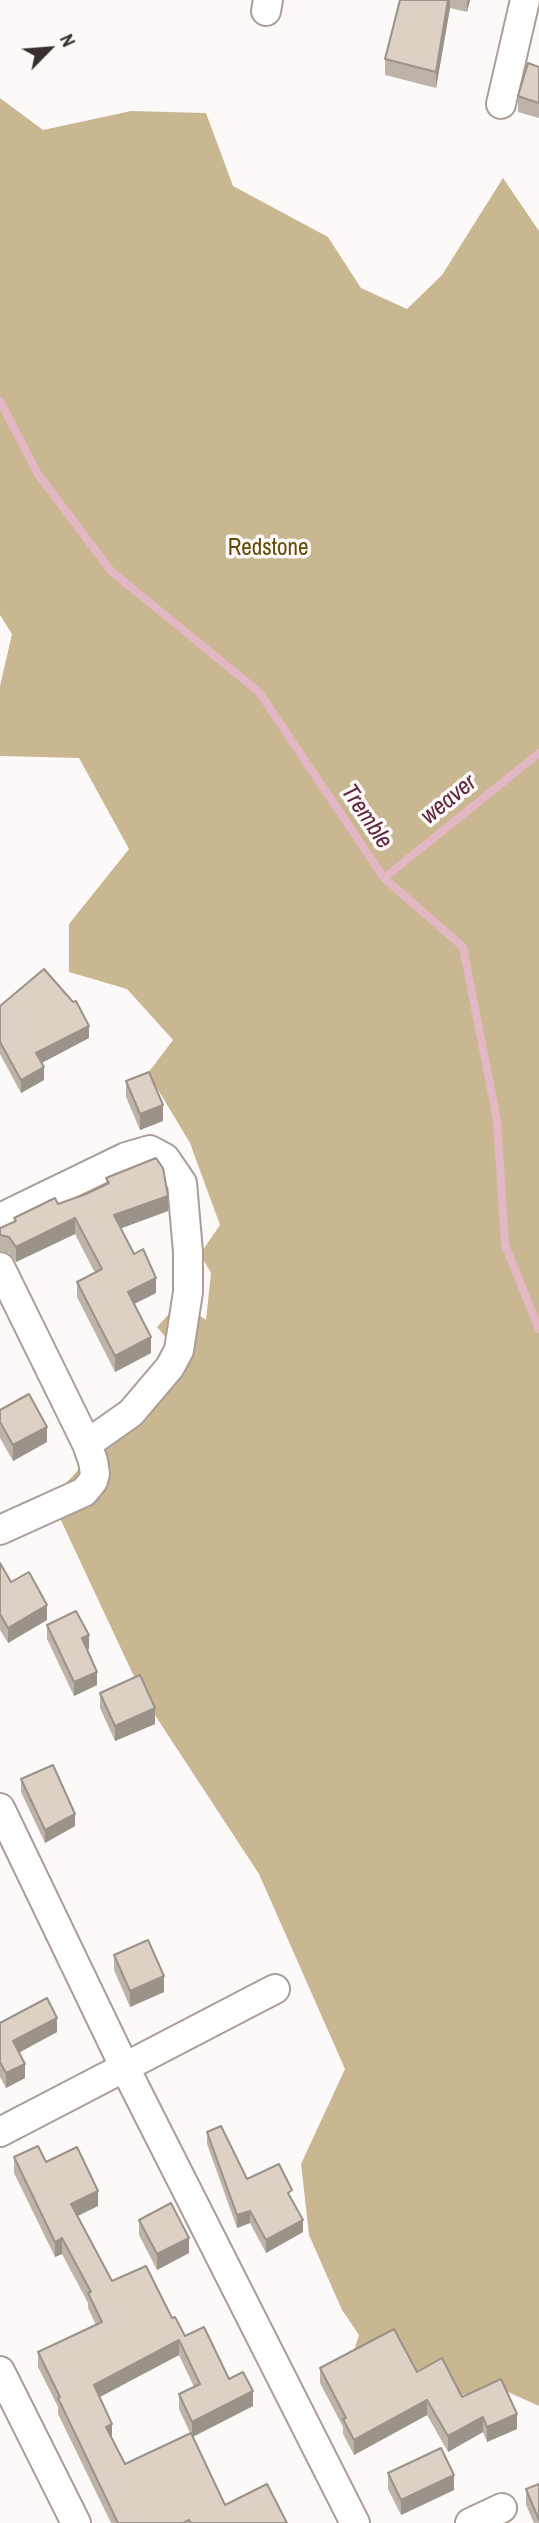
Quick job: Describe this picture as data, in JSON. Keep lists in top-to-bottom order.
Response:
{
  "water": ["weaver", "Tremble"],
  "parks": ["Redstone"],
  "north": "top right"
}
